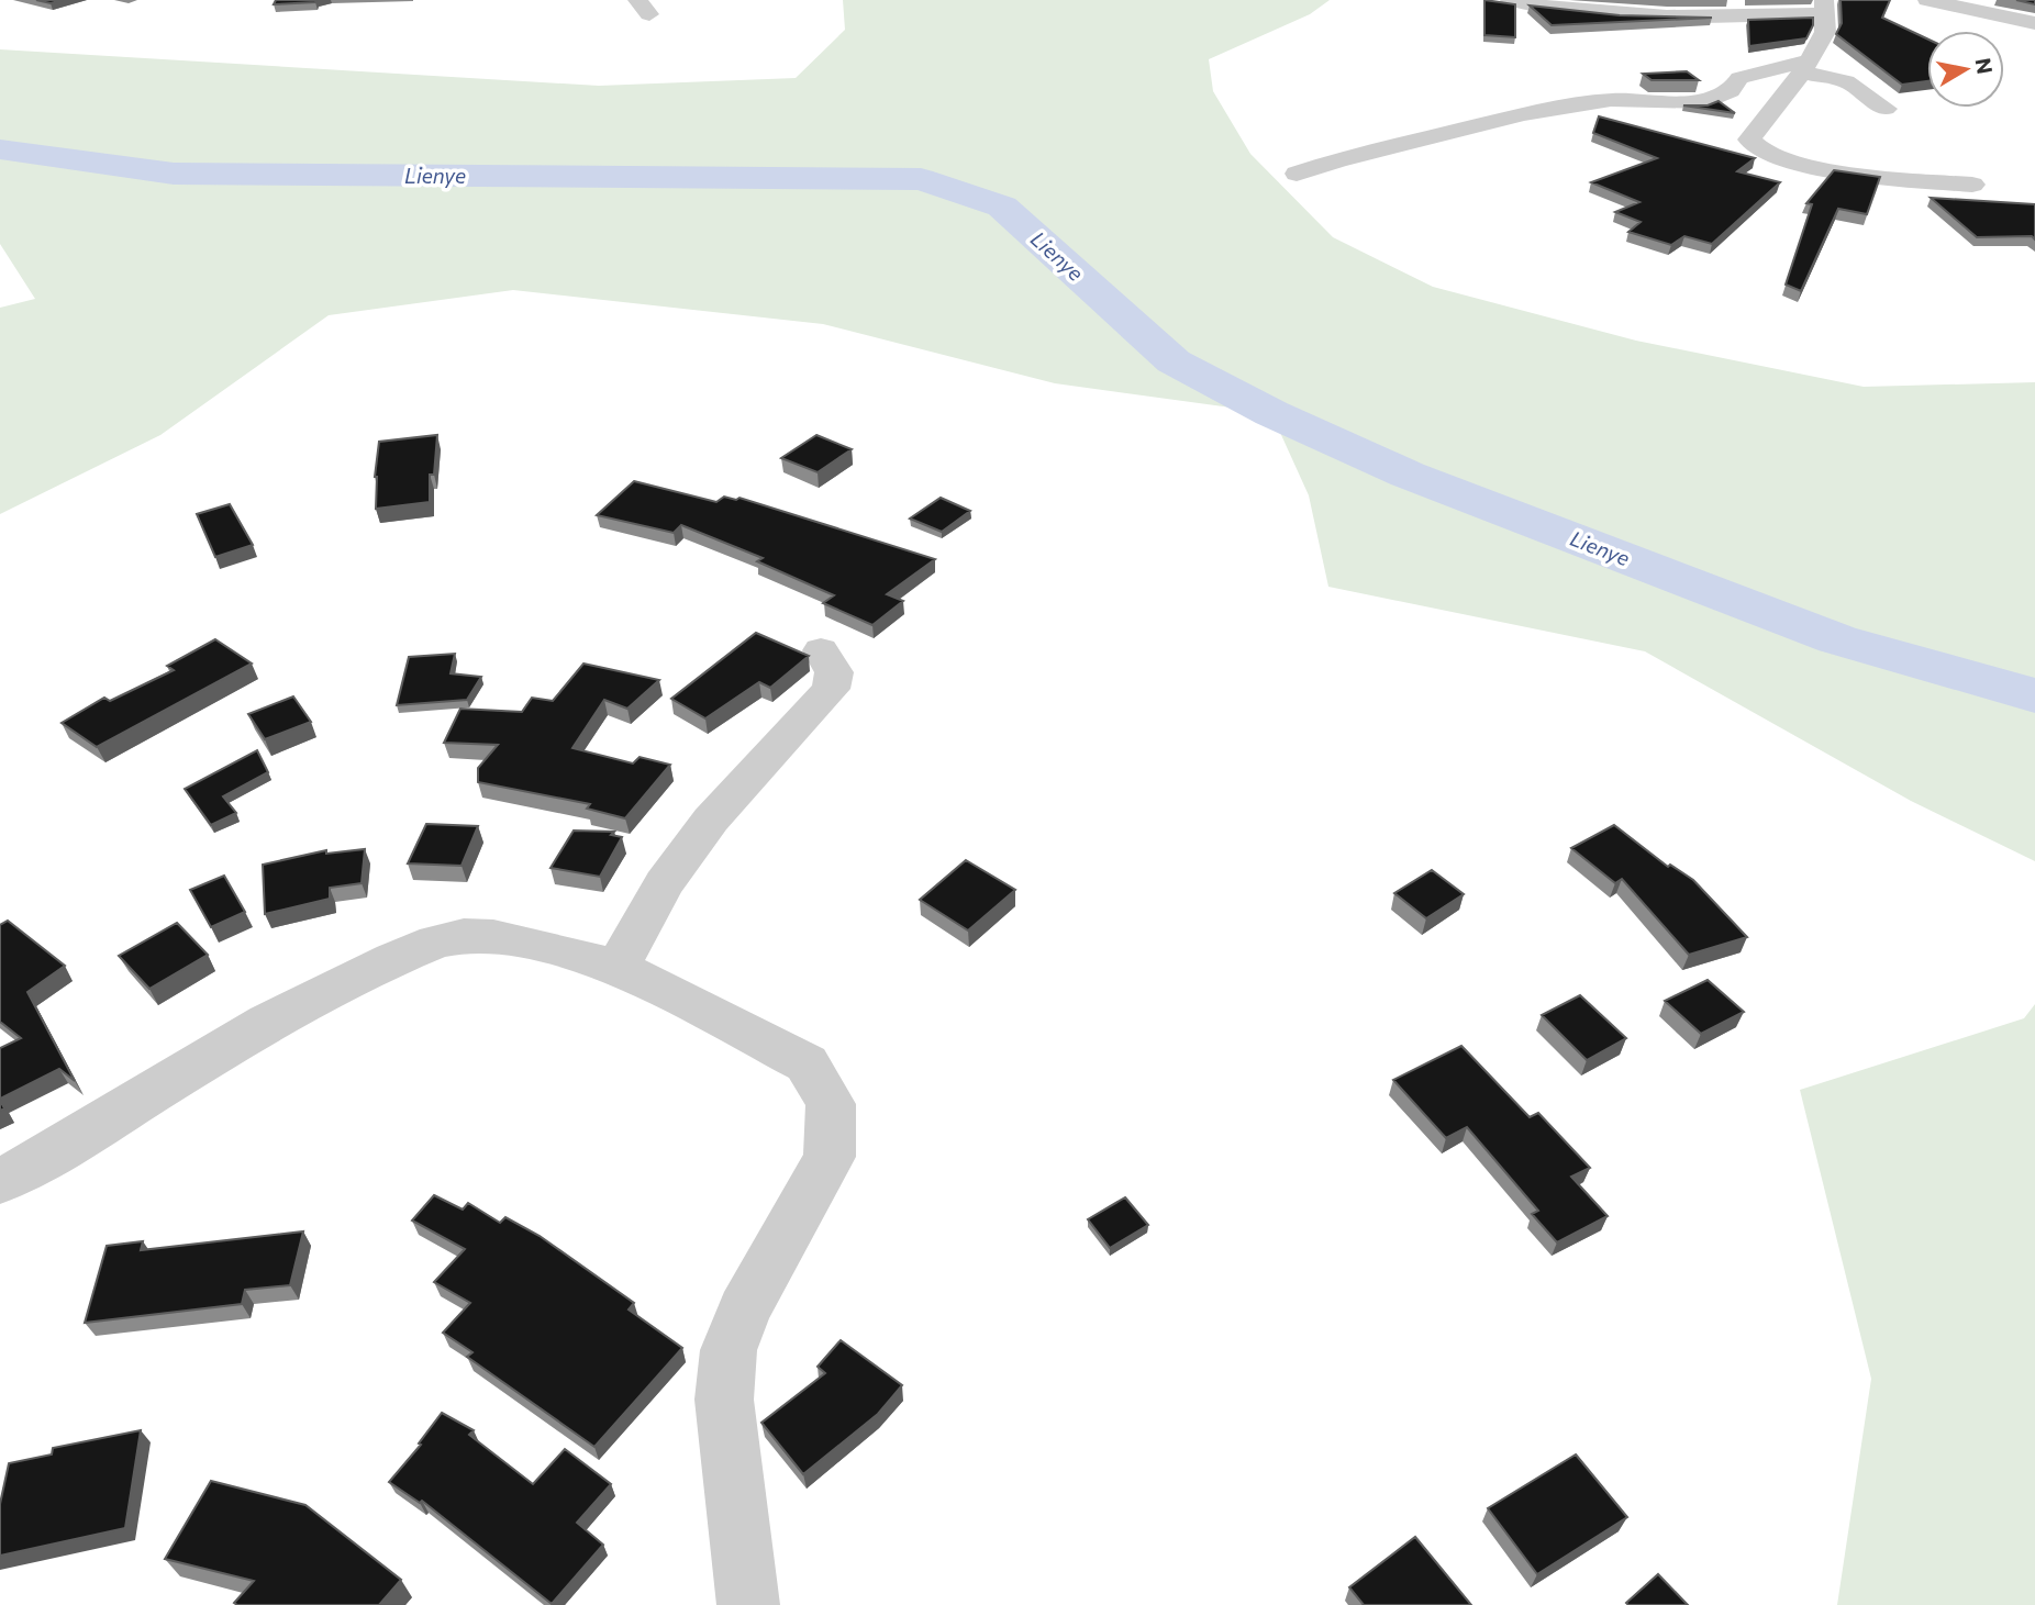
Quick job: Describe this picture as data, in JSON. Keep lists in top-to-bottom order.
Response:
{
  "water": ["Lienye"],
  "north": "right"
}
